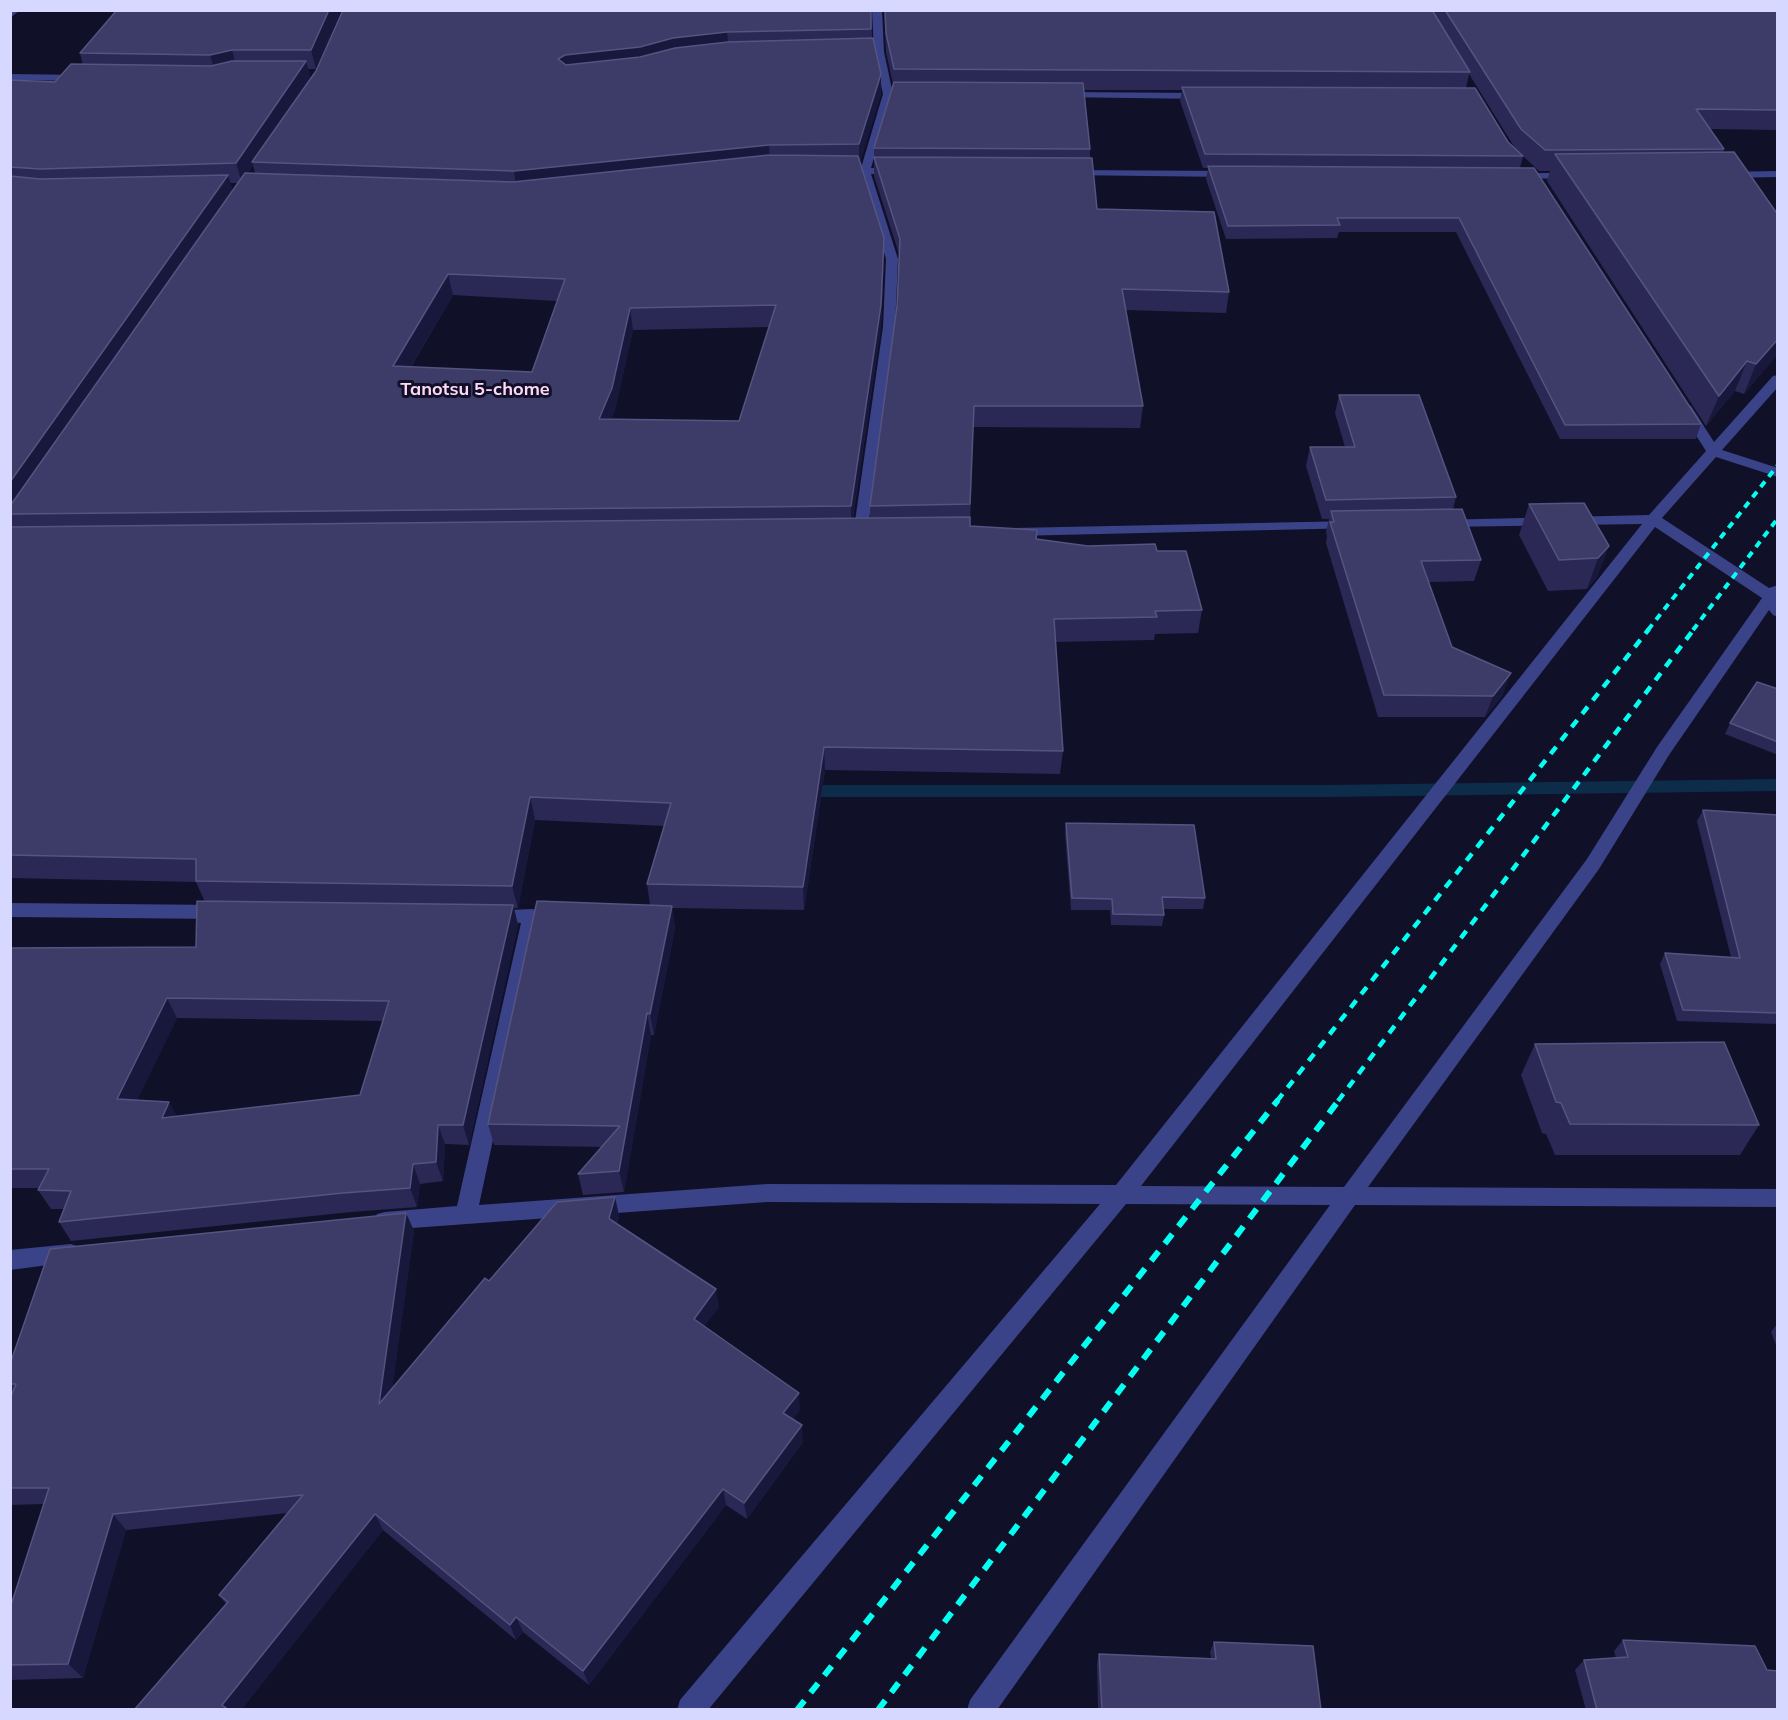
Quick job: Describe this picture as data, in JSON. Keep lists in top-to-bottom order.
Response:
{
  "districts": ["Tanotsu 5-chome"]
}
